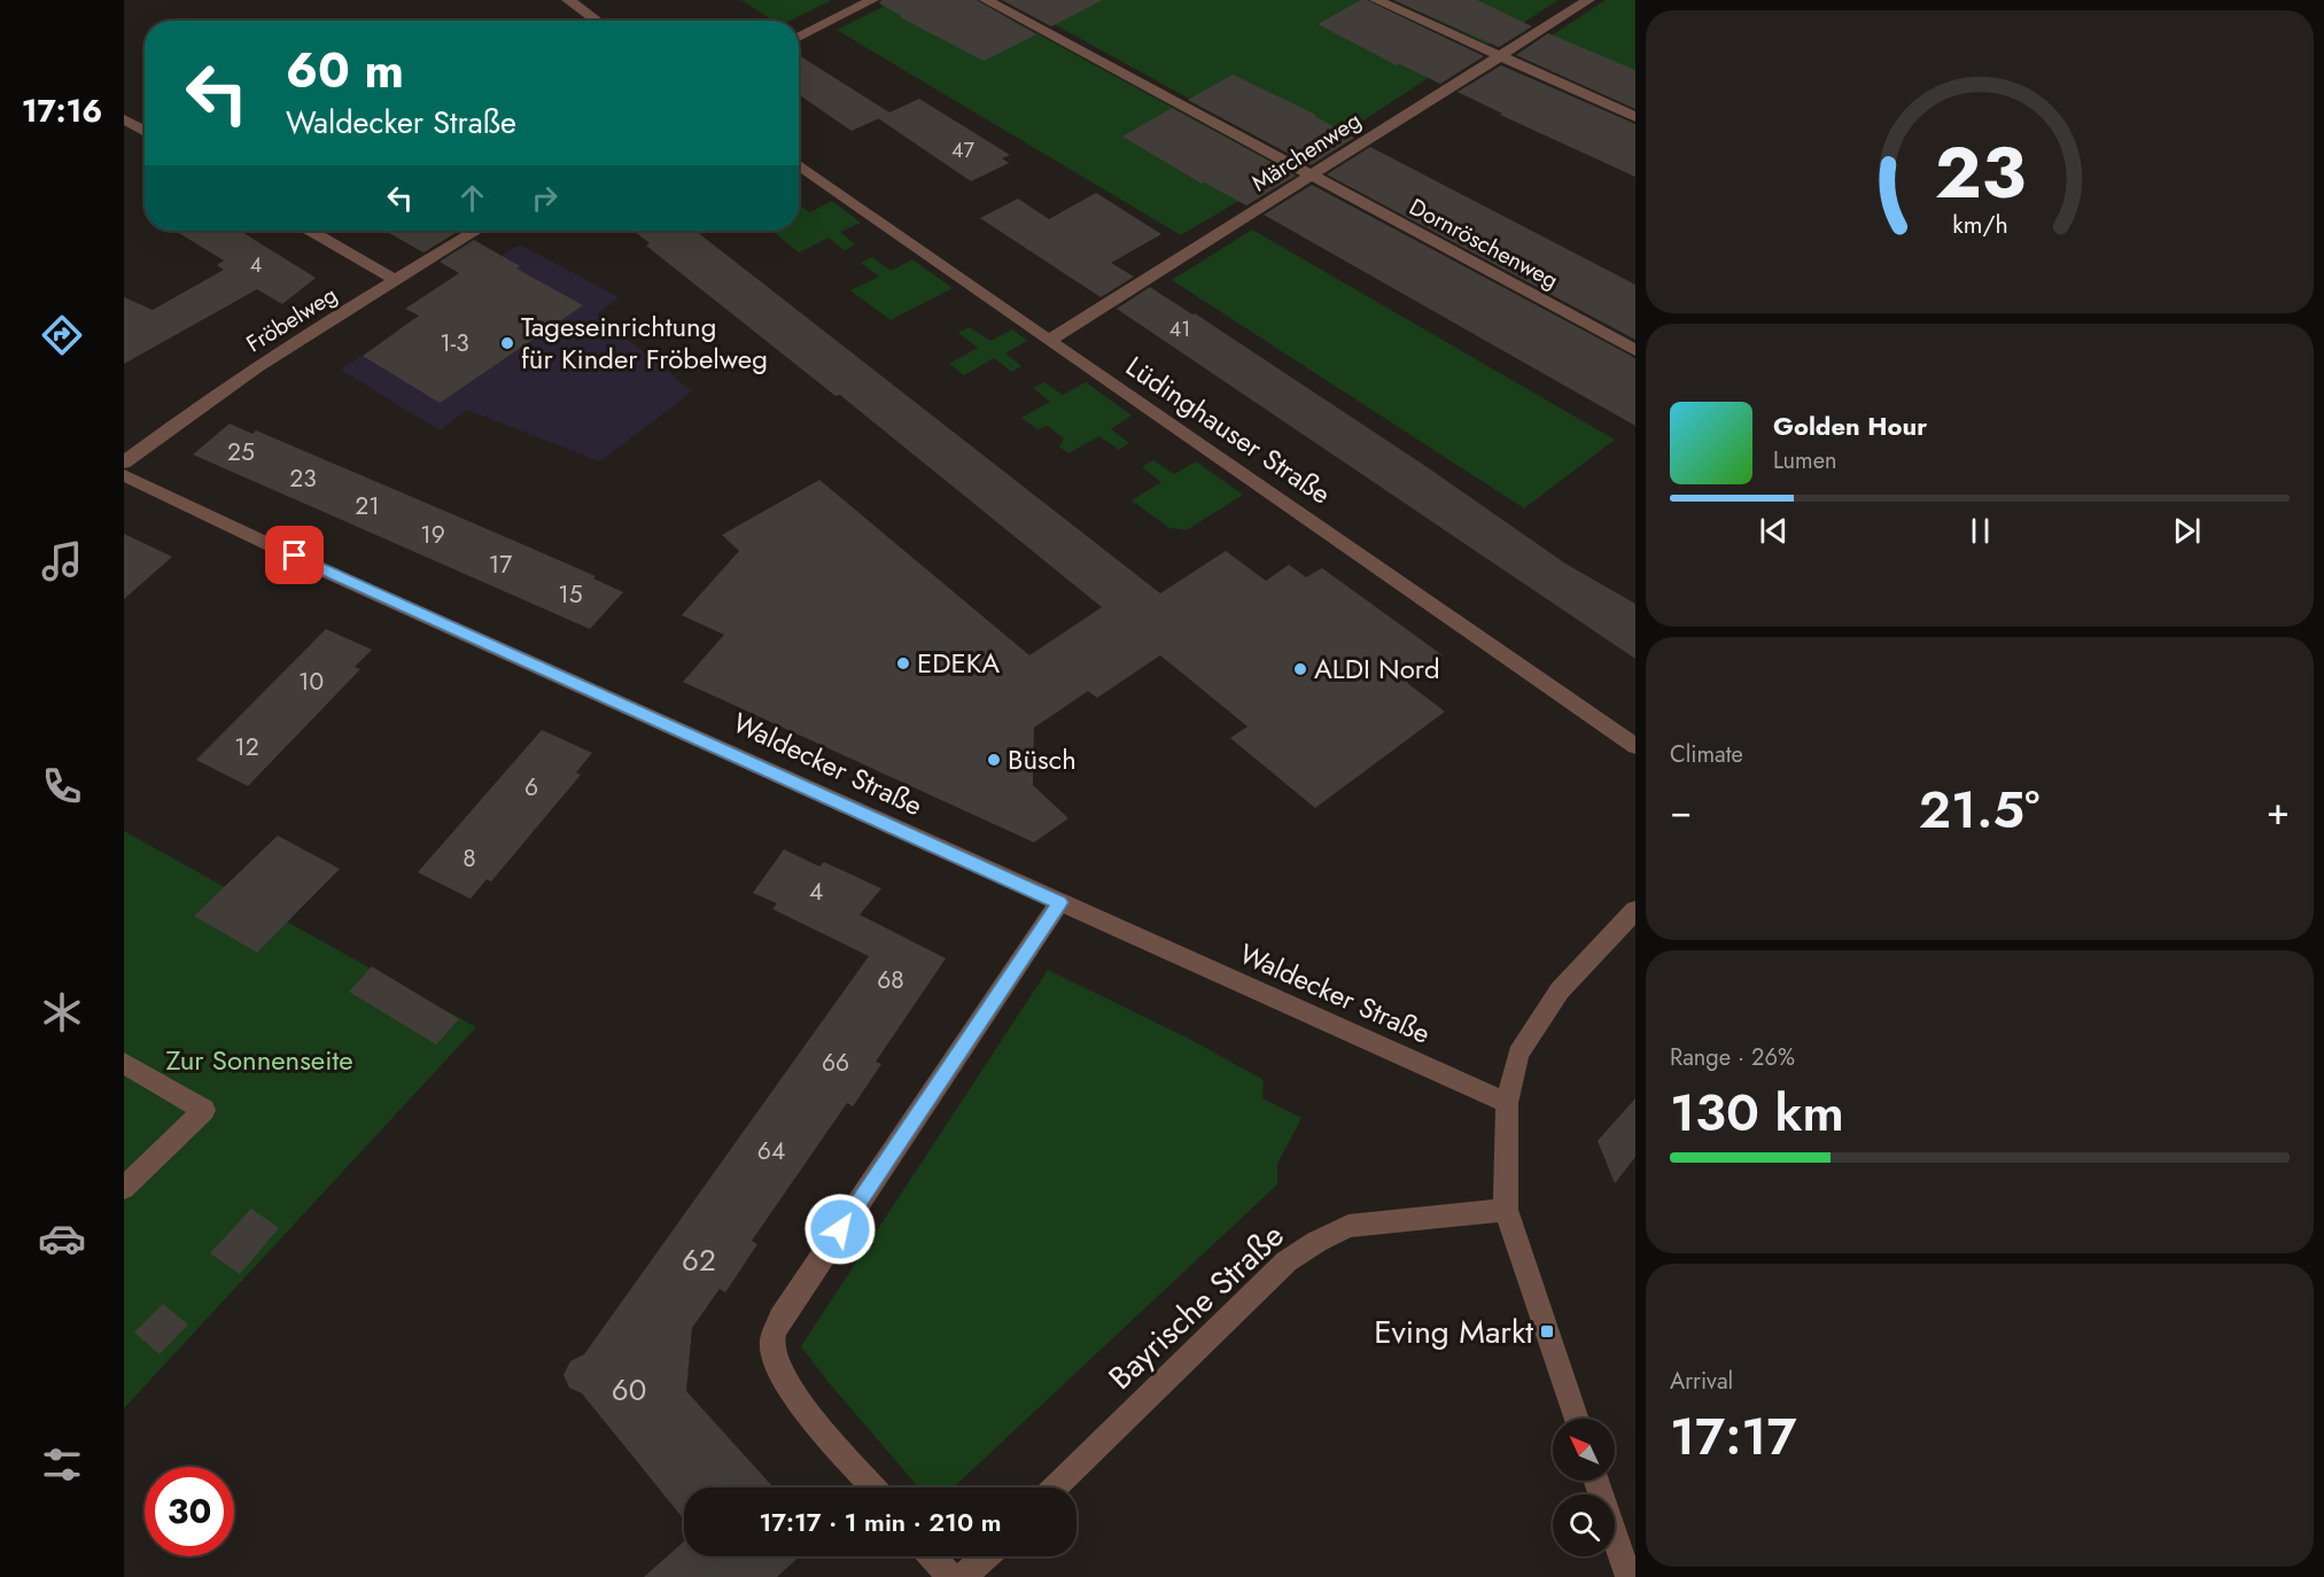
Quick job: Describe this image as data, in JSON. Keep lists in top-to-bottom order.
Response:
{
  "streets": {
    "street": [
      "Märchenweg",
      "Dornröschenweg",
      "Fröbelweg",
      "Lüdinghauser Straße",
      "Waldecker Straße",
      "Bayrische Straße"
    ]
  },
  "crossings": [
    ["Märchenweg", "Dornröschenweg"],
    ["Märchenweg", "Lüdinghauser Straße"]
  ],
  "parks": ["Zur Sonnenseite"],
  "places": {
    "other": [
      "Tageseinrichtung für Kinder Fröbelweg",
      "EDEKA",
      "ALDI Nord",
      "Büsch"
    ],
    "transit": ["Eving Markt"]
  },
  "house_numbers": [
    "47",
    "4",
    "41",
    "1-3",
    "25",
    "23",
    "21",
    "19",
    "17",
    "15",
    "10",
    "12",
    "6",
    "8",
    "4",
    "68",
    "66",
    "64",
    "62",
    "60"
  ],
  "north": "top left",
  "page": {
    "tabs": "17:16",
    "turn": ["60 m", "Waldecker Straße"],
    "song": ["Golden Hour", "Lumen"],
    "tile": [
      "Climate",
      ["Range · 26%", "130 km"],
      ["Arrival", "17:17"]
    ],
    "heat": ["−", "21.5°", "+"],
    "limit": "30",
    "trip": "17:17 · 1 min · 210 m",
    "gauge": ["23", "km/h"]
  }
}
